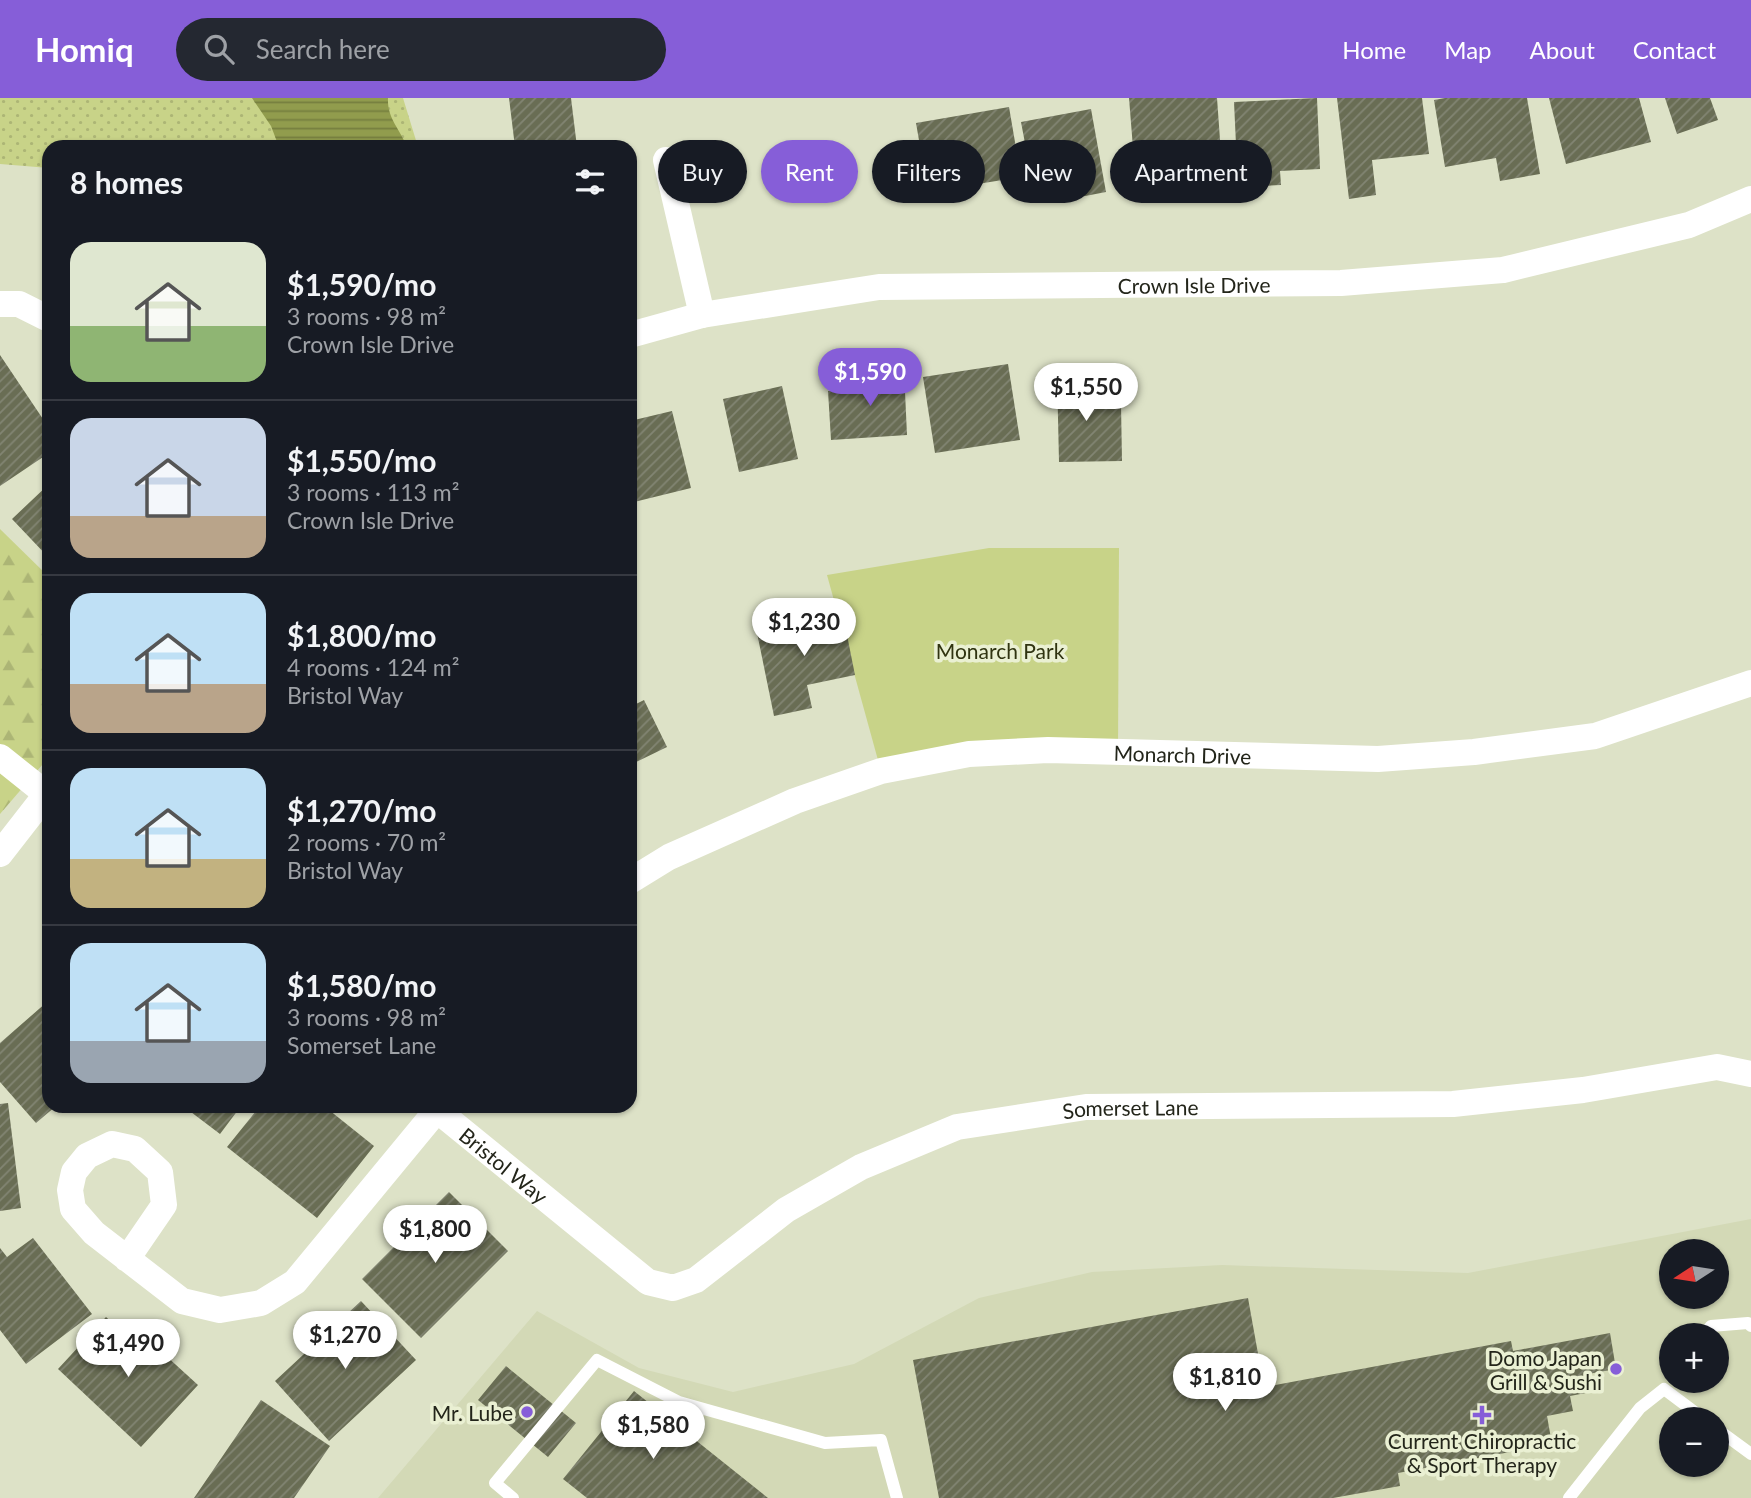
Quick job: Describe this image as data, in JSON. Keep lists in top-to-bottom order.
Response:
{
  "streets": {
    "street": [
      "Crown Isle Drive",
      "Monarch Drive",
      "Somerset Lane",
      "Bristol Way"
    ]
  },
  "crossings": [
    ["Somerset Lane", "Bristol Way"]
  ],
  "parks": ["Monarch Park"],
  "places": {
    "other": ["Domo Japan Grill & Sushi", "Mr. Lube"],
    "health": ["Current Chiropractic & Sport Therapy"]
  },
  "north": "left",
  "page": {
    "header": "Homiq",
    "search": "Search here",
    "nav": [
      "Home",
      "Map",
      "About",
      "Contact"
    ],
    "chip": [
      "Buy",
      "Rent",
      "Filters",
      "New",
      "Apartment"
    ],
    "heading": "8 homes",
    "list": [
      {
        "name": "$1,590/mo",
        "note": "3 rooms · 98 m² · Crown Isle Drive"
      },
      {
        "name": "$1,550/mo",
        "note": "3 rooms · 113 m² · Crown Isle Drive"
      },
      {
        "name": "$1,800/mo",
        "note": "4 rooms · 124 m² · Bristol Way"
      },
      {
        "name": "$1,270/mo",
        "note": "2 rooms · 70 m² · Bristol Way"
      },
      {
        "name": "$1,580/mo",
        "note": "3 rooms · 98 m² · Somerset Lane"
      }
    ],
    "price": [
      "$1,590",
      "$1,550",
      "$1,230",
      "$1,800",
      "$1,270",
      "$1,490",
      "$1,810",
      "$1,580"
    ],
    "map_buttons": ["+", "−"]
  }
}
